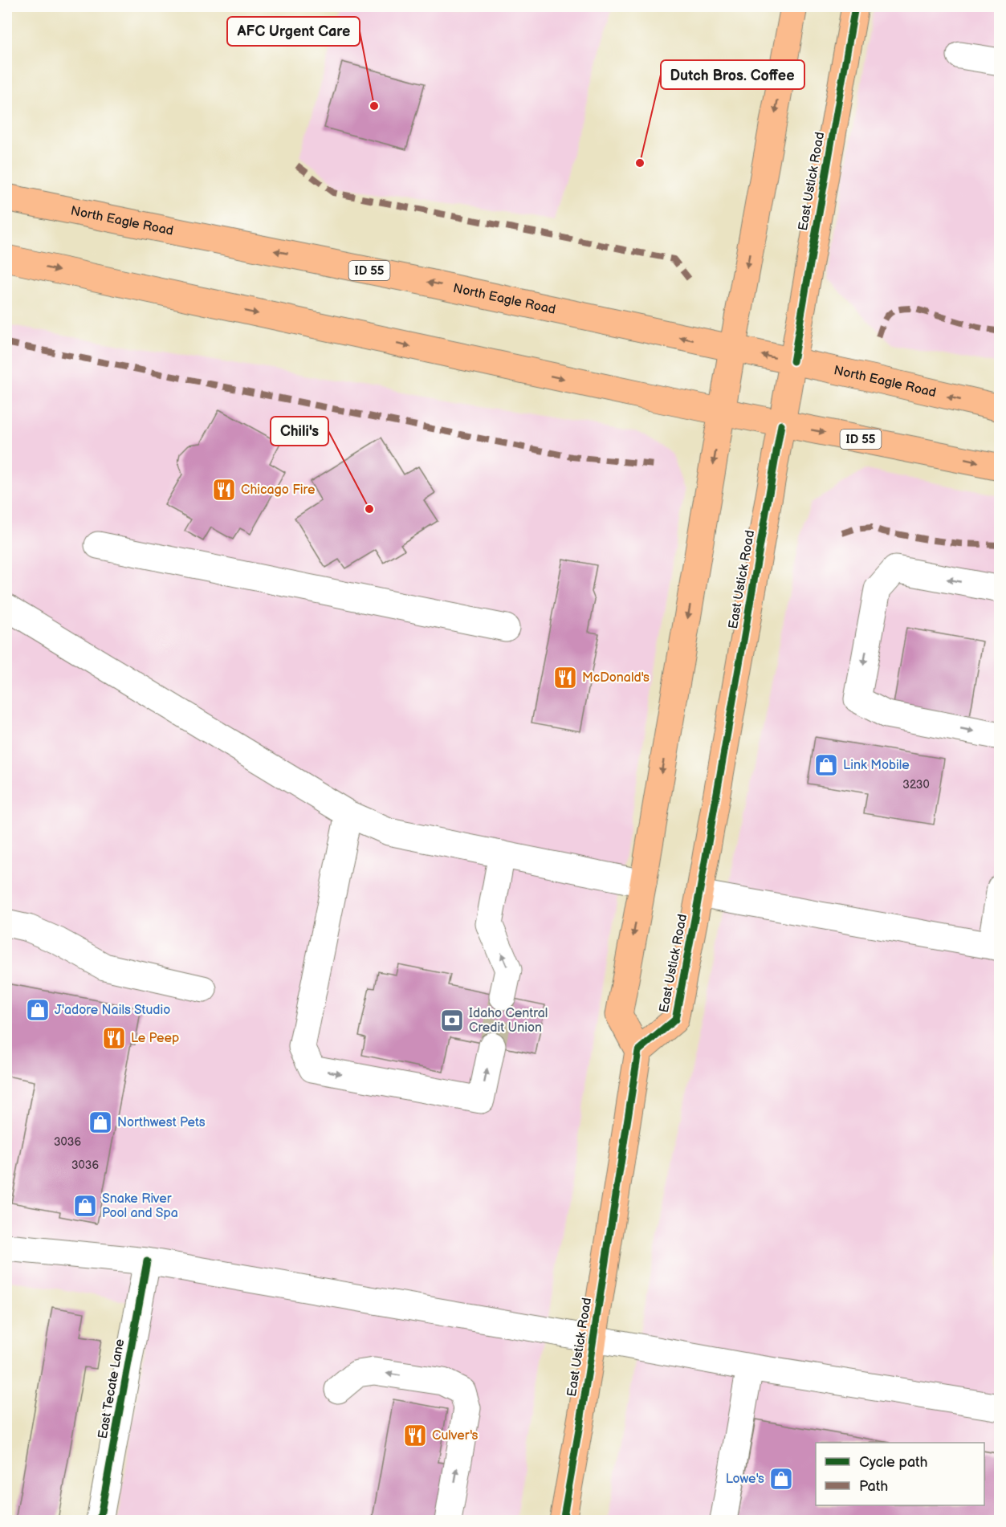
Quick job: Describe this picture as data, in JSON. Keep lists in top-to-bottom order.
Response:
{
  "streets": {
    "main road": ["East Ustick Road", "North Eagle Road", "ID 55"],
    "street": ["East Tecate Lane"]
  },
  "crossings": [
    ["East Ustick Road", "North Eagle Road"],
    ["East Ustick Road", "ID 55"]
  ],
  "places": {
    "other": ["AFC Urgent Care", "Dutch Bros. Coffee", "Chili's"],
    "restaurant": [
      "Chicago Fire",
      "McDonald's",
      "Le Peep",
      "Culver's"
    ],
    "shop": [
      "Link Mobile",
      "J'adore Nails Studio",
      "Northwest Pets",
      "Snake River Pool and Spa",
      "Lowe's"
    ],
    "bank": ["Idaho Central Credit Union"]
  },
  "house_numbers": ["3230", "3036", "3036"],
  "legend": ["Cycle path", "Path"]
}
